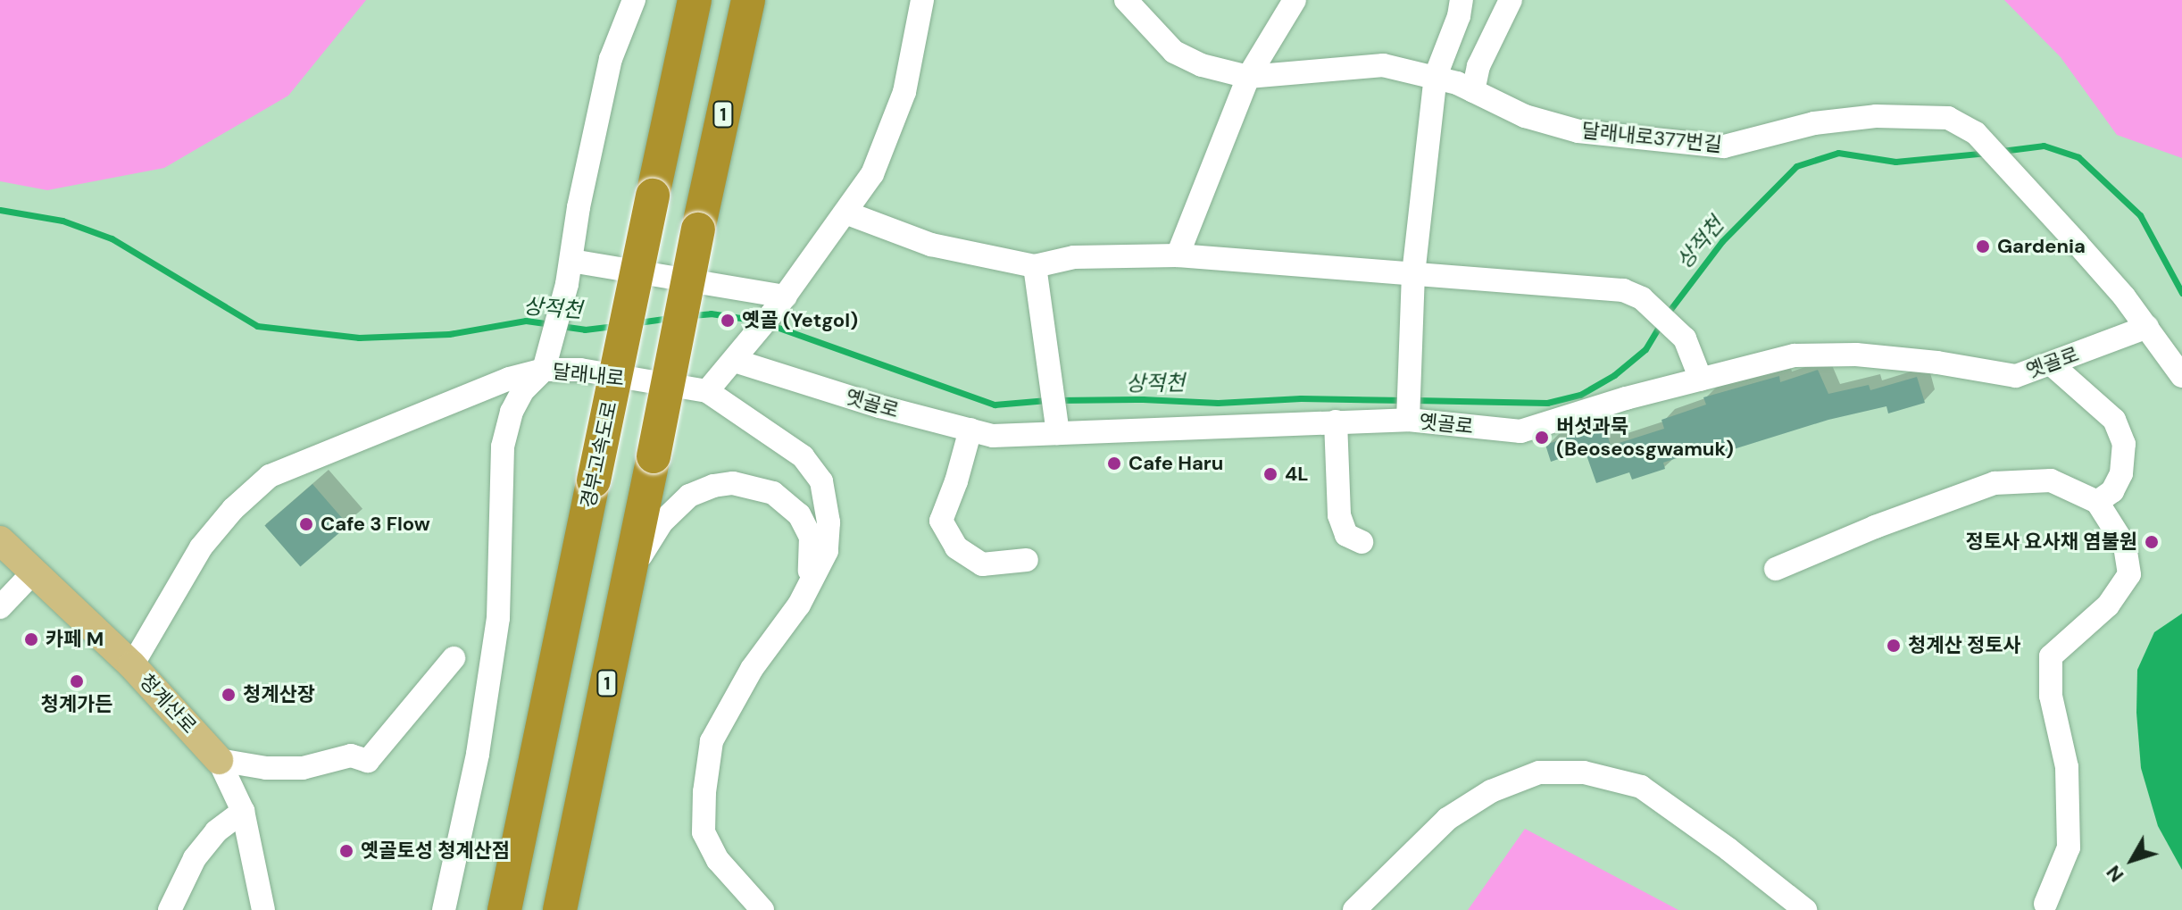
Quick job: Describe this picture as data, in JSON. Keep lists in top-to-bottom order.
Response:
{
  "streets": {
    "highway": ["1", "경부고속도로"],
    "main road": ["청계산로"],
    "street": ["달래내로377번길", "옛골로", "달래내로"]
  },
  "crossings": [
    ["달래내로377번길", "옛골로"],
    ["달래내로", "청계산로"]
  ],
  "water": ["상적천"],
  "places": [
    "Gardenia",
    "옛골 (Yetgol)",
    "버섯과묵 (Beoseosgwamuk)",
    "Cafe Haru",
    "4L",
    "Cafe 3 Flow",
    "정토사 요사채 염불원",
    "카페 M",
    "청계산 정토사",
    "청계가든",
    "청계산장",
    "옛골토성 청계산점"
  ],
  "north": "bottom left"
}
